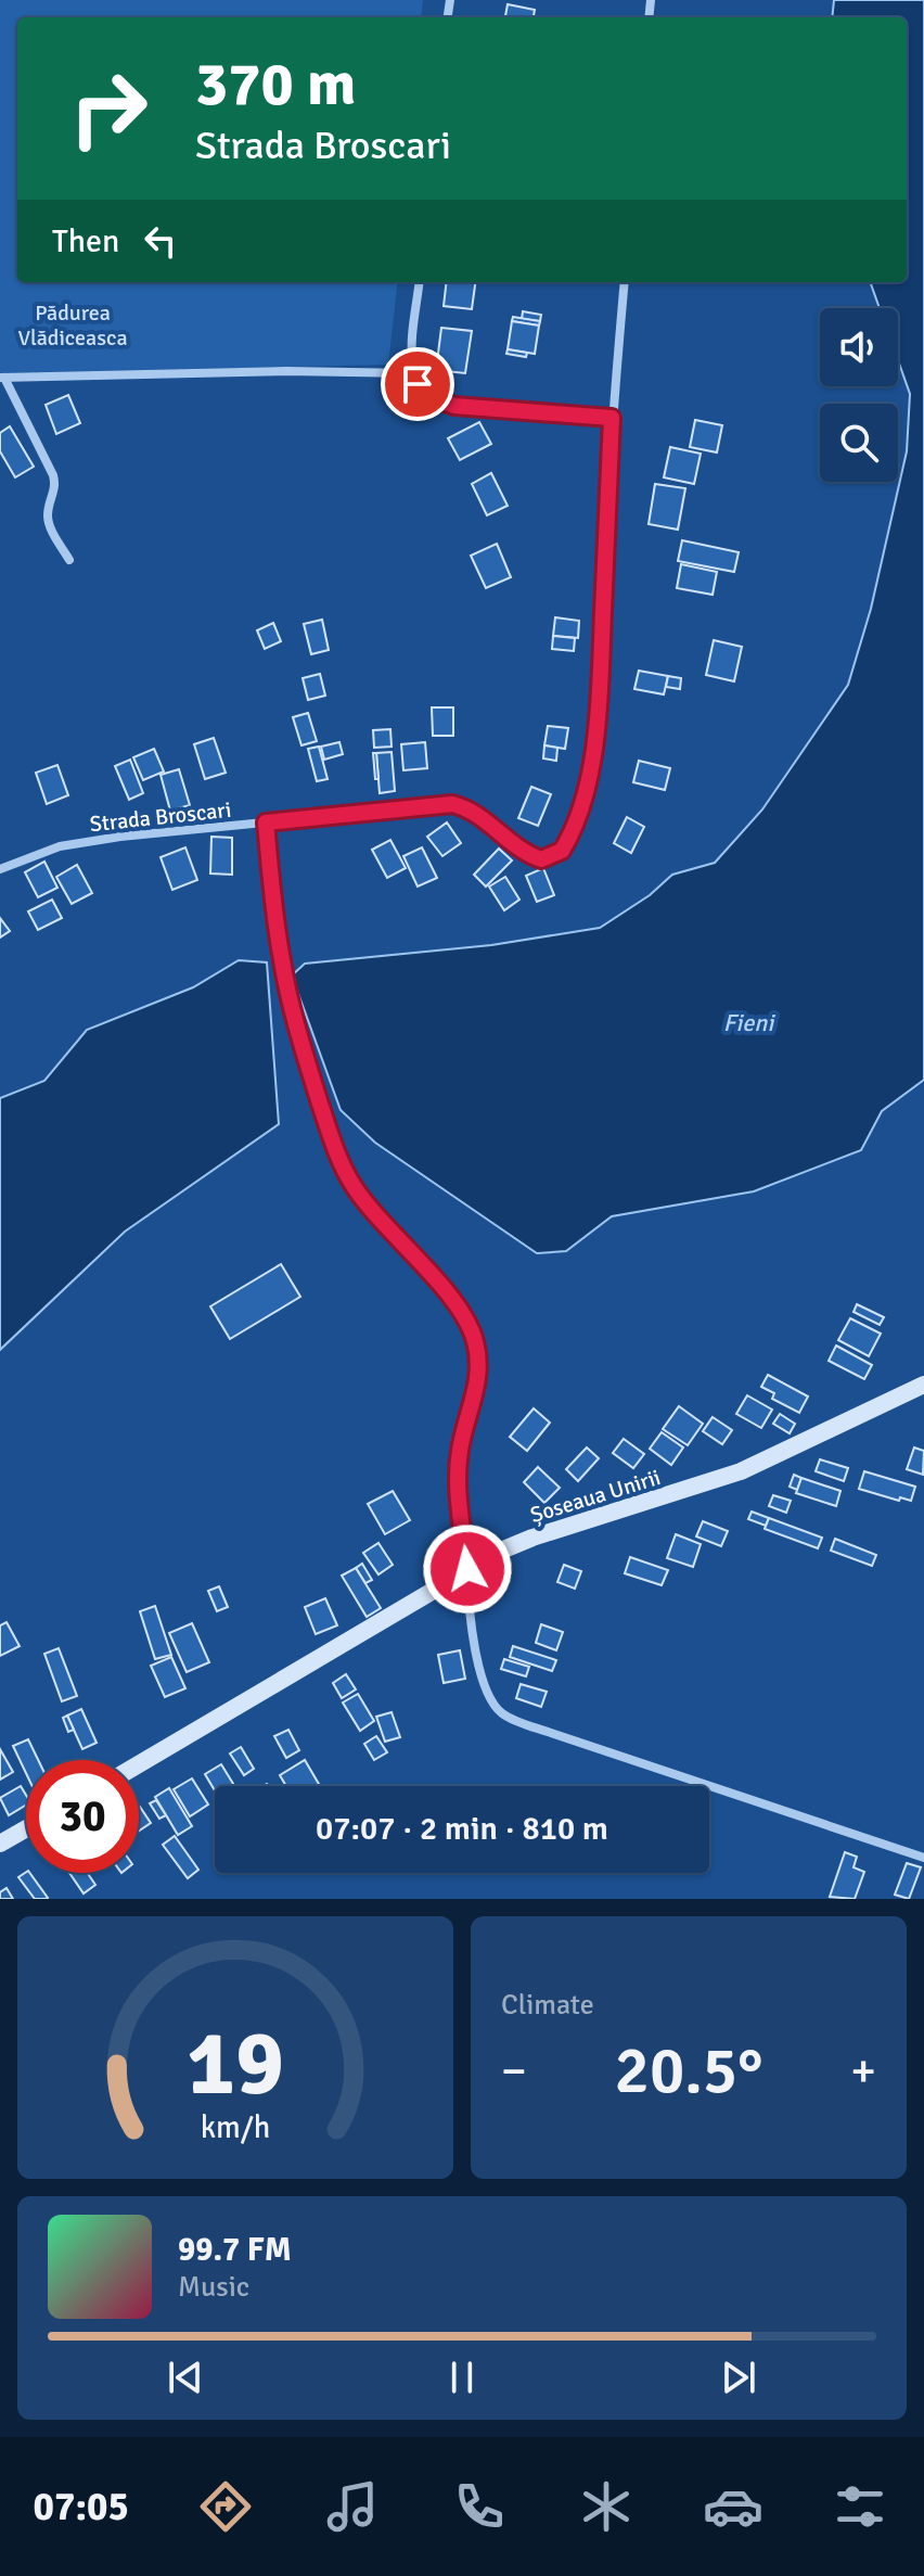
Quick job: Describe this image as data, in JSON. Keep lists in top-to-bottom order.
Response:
{
  "streets": {
    "main road": ["Șoseaua Unirii"],
    "street": ["Strada Broscari"]
  },
  "water": ["Fieni"],
  "parks": ["Pădurea Vlădiceasca"],
  "page": {
    "turn": ["370 m", "Strada Broscari"],
    "then": "Then",
    "limit": "30",
    "trip": "07:07 · 2 min · 810 m",
    "tile": "Climate",
    "heat": ["−", "20.5°", "+"],
    "song": ["99.7 FM", "Music"],
    "tabs": "07:05",
    "gauge": ["19", "km/h"]
  }
}
